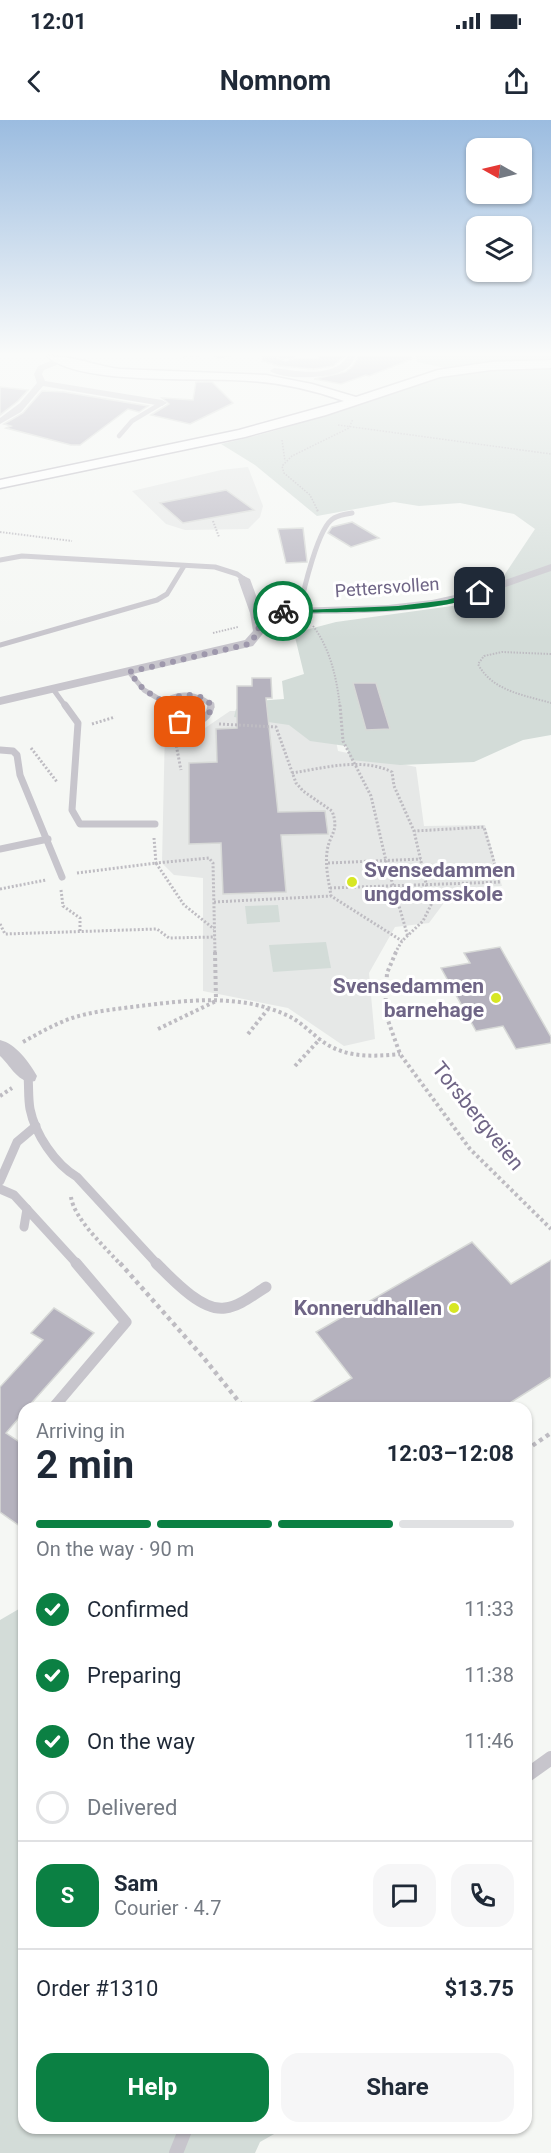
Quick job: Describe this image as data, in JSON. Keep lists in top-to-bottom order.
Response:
{
  "streets": {
    "street": ["Pettersvollen"],
    "path": ["Torsbergveien"]
  },
  "places": ["Svensedammen ungdomsskole", "Svensedammen barnehage", "Konnerudhallen"],
  "north": "left",
  "page": {
    "status": "12:01",
    "header": "Nomnom",
    "heading": ["2 min", "Arriving in", "12:03–12:08"],
    "panel": [
      "Sam",
      "Courier · 4.7",
      "Order #1310",
      "$13.75"
    ],
    "bar": "On the way · 90 m",
    "list": [
      ["Confirmed", "11:33"],
      ["Preparing", "11:38"],
      ["On the way", "11:46"],
      "Delivered"
    ],
    "round": "S",
    "buttons": ["Help", "Share"]
  }
}
